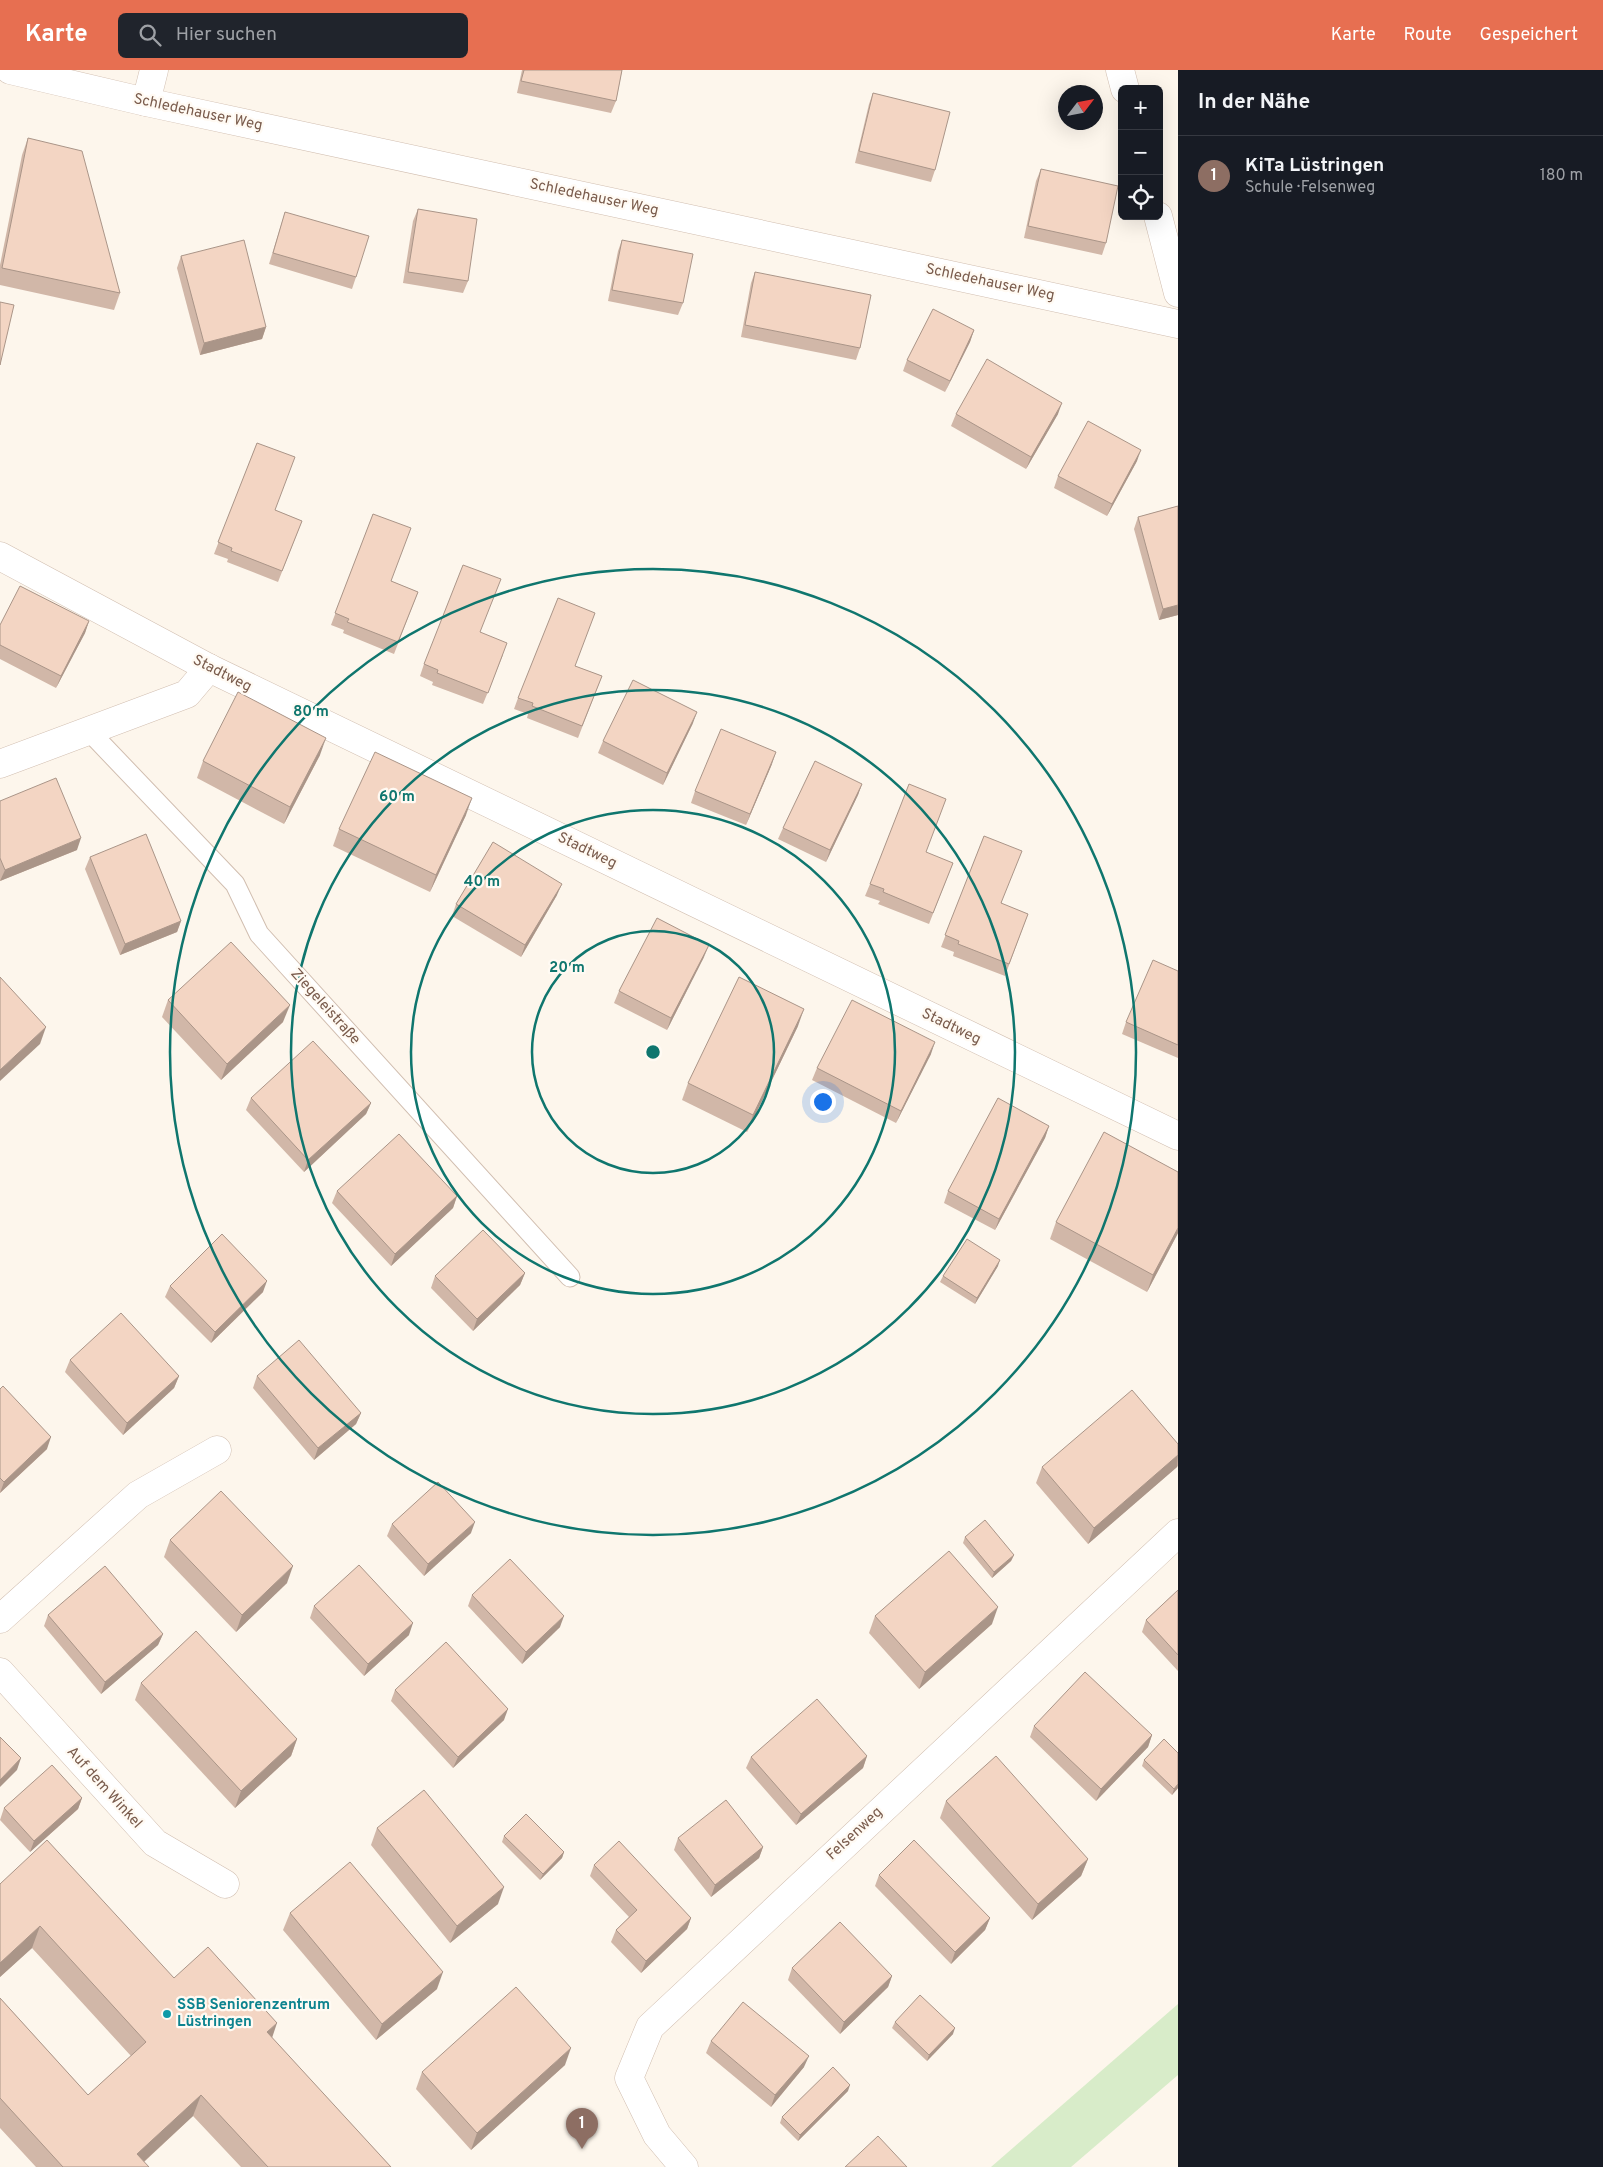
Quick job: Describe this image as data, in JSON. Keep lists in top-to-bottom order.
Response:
{
  "streets": {
    "street": [
      "Schledehauser Weg",
      "Stadtweg",
      "Auf dem Winkel",
      "Felsenweg"
    ],
    "lane": ["Ziegeleistraße"]
  },
  "places": ["SSB Seniorenzentrum Lüstringen"],
  "north": "top right",
  "page": {
    "header": "Karte",
    "search": "Hier suchen",
    "nav": ["Karte", "Route", "Gespeichert"],
    "heading": "In der Nähe",
    "map_buttons": ["+", "−"],
    "list": [
      {
        "mark": "1",
        "name": "KiTa Lüstringen",
        "note": "Schule · Felsenweg",
        "value": "180 m"
      }
    ],
    "pins": "1"
  },
  "rings": [
    "80 m",
    "60 m",
    "40 m",
    "20 m"
  ]
}
